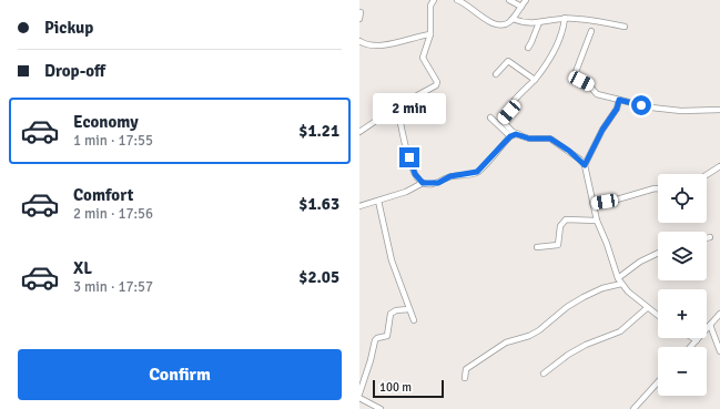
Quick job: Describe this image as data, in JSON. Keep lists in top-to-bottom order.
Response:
{
  "scale_bar": "100 m",
  "page": {
    "banner": ["Pickup", "Drop-off"],
    "bubble": "2 min",
    "list": [
      {
        "name": "Economy",
        "note": "1 min · 17:55",
        "value": "$1.21"
      },
      {
        "name": "Comfort",
        "note": "2 min · 17:56",
        "value": "$1.63"
      },
      {
        "name": "XL",
        "note": "3 min · 17:57",
        "value": "$2.05"
      }
    ],
    "map_buttons": ["+", "−"],
    "buttons": "Confirm",
    "scale": "100 m"
  }
}
